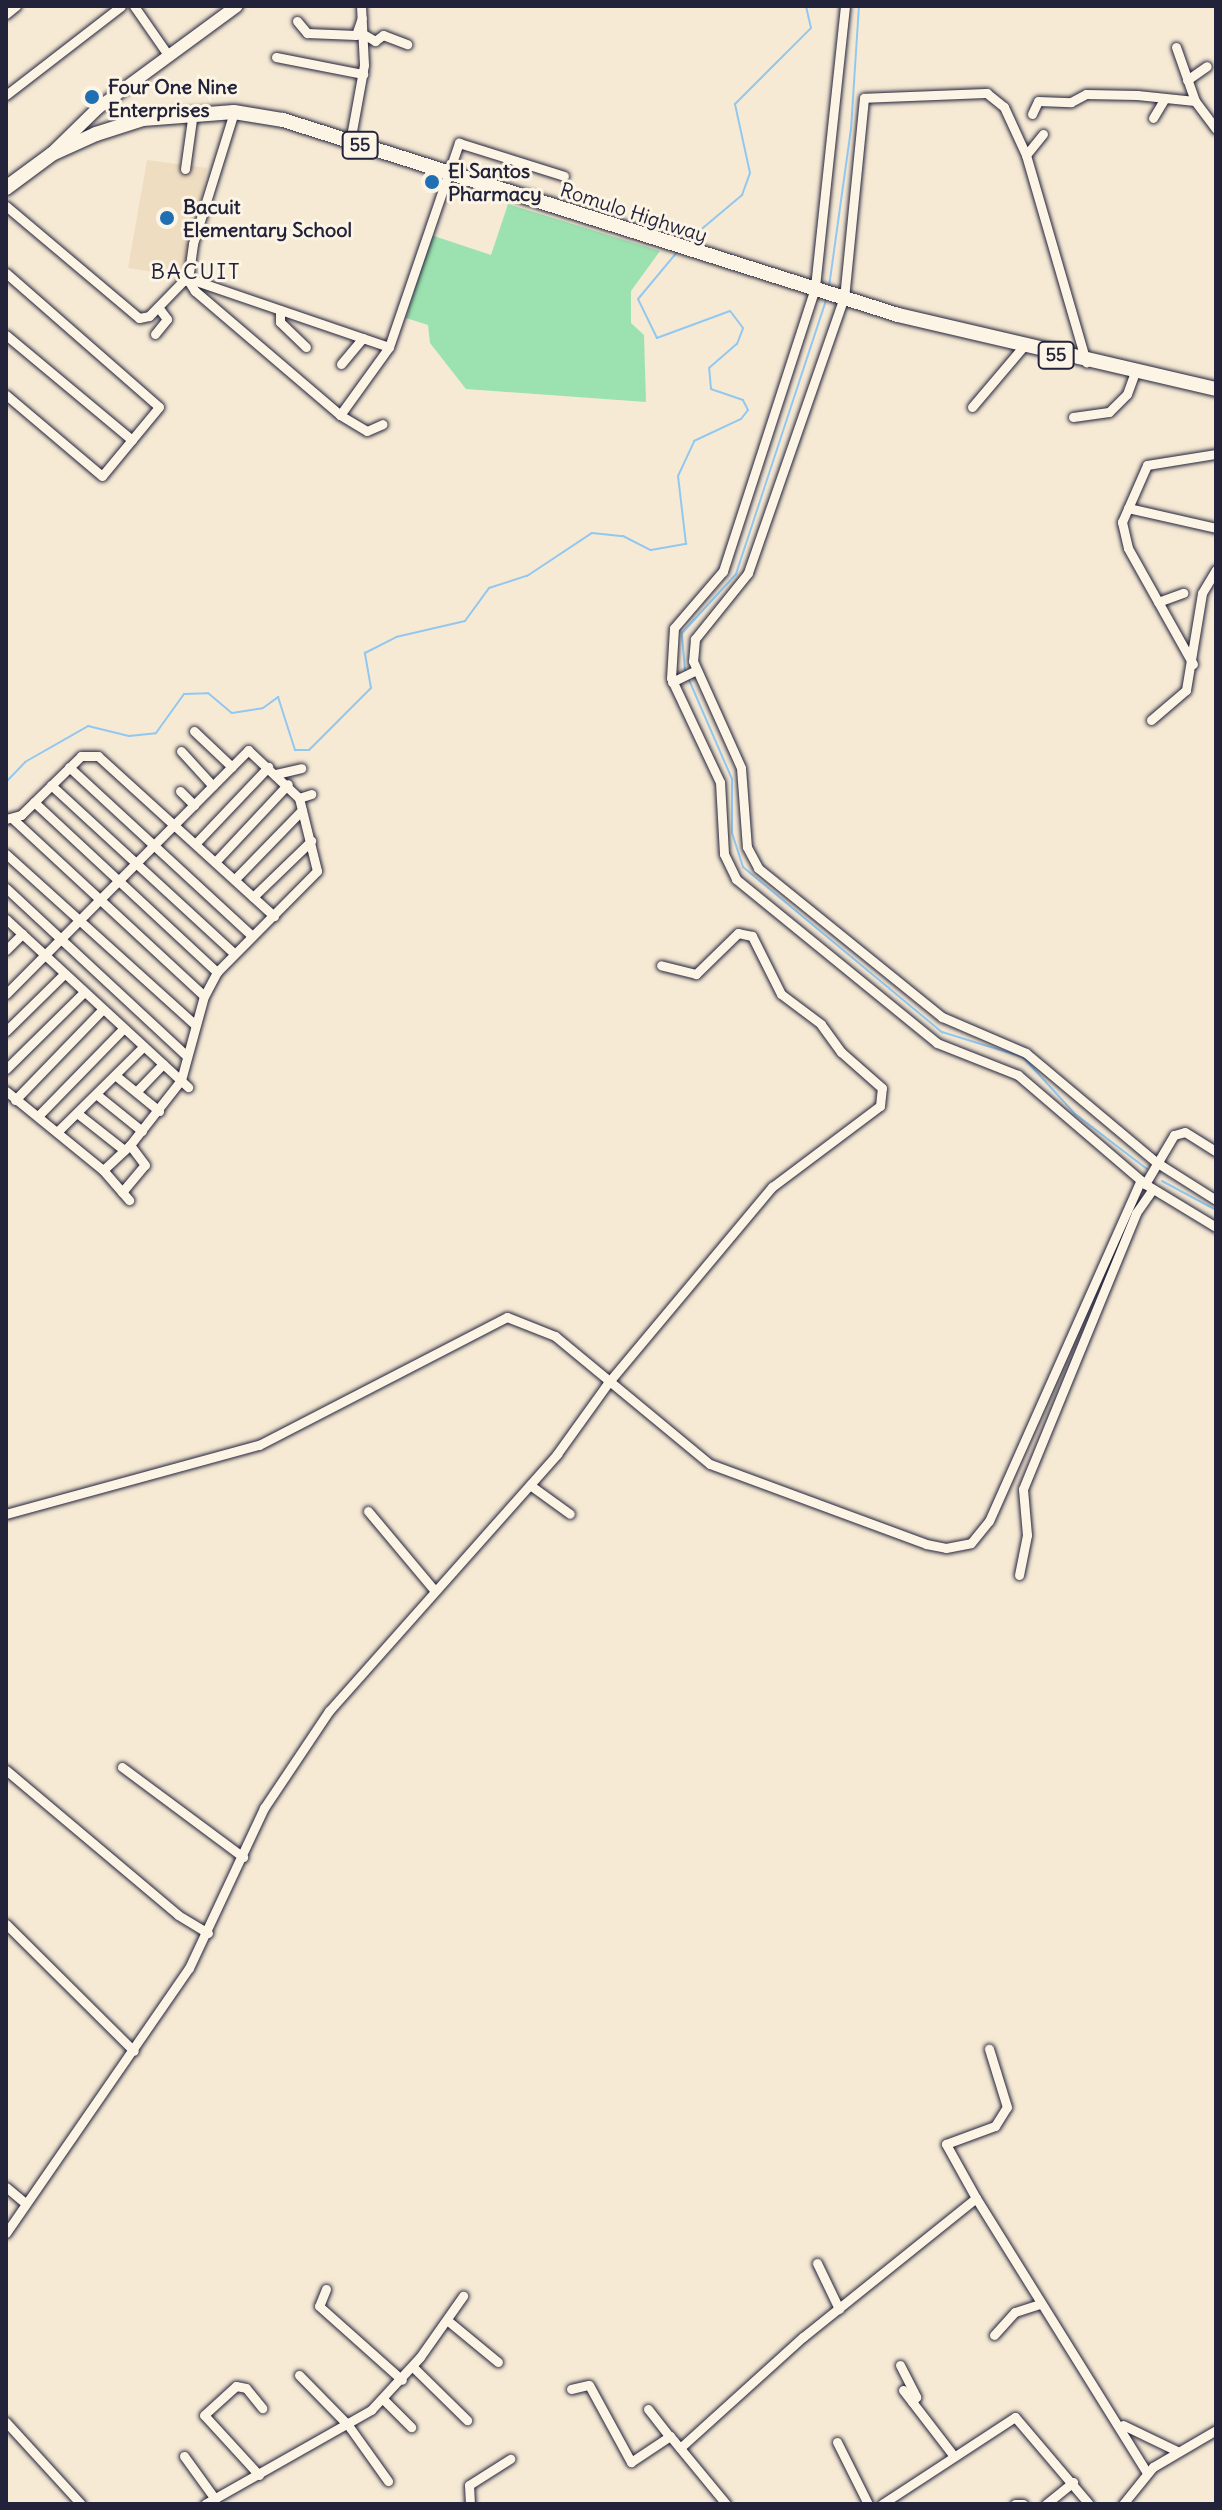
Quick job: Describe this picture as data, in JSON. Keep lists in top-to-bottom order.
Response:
{
  "streets": {
    "highway": ["55", "Romulo Highway"]
  },
  "districts": ["BACUIT"],
  "places": ["Four One Nine Enterprises", "El Santos Pharmacy", "Bacuit Elementary School"]
}
